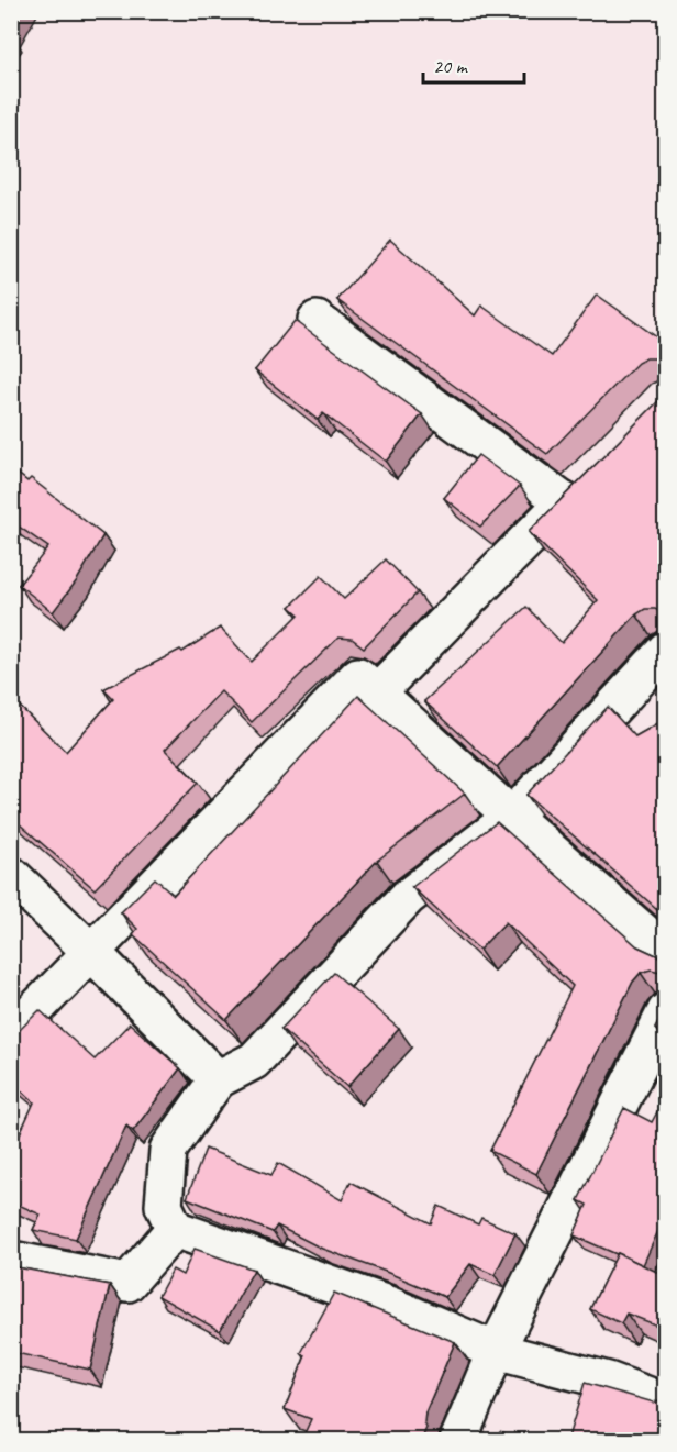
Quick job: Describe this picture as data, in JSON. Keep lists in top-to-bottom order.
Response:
{
  "scale_bar": "20 m"
}
